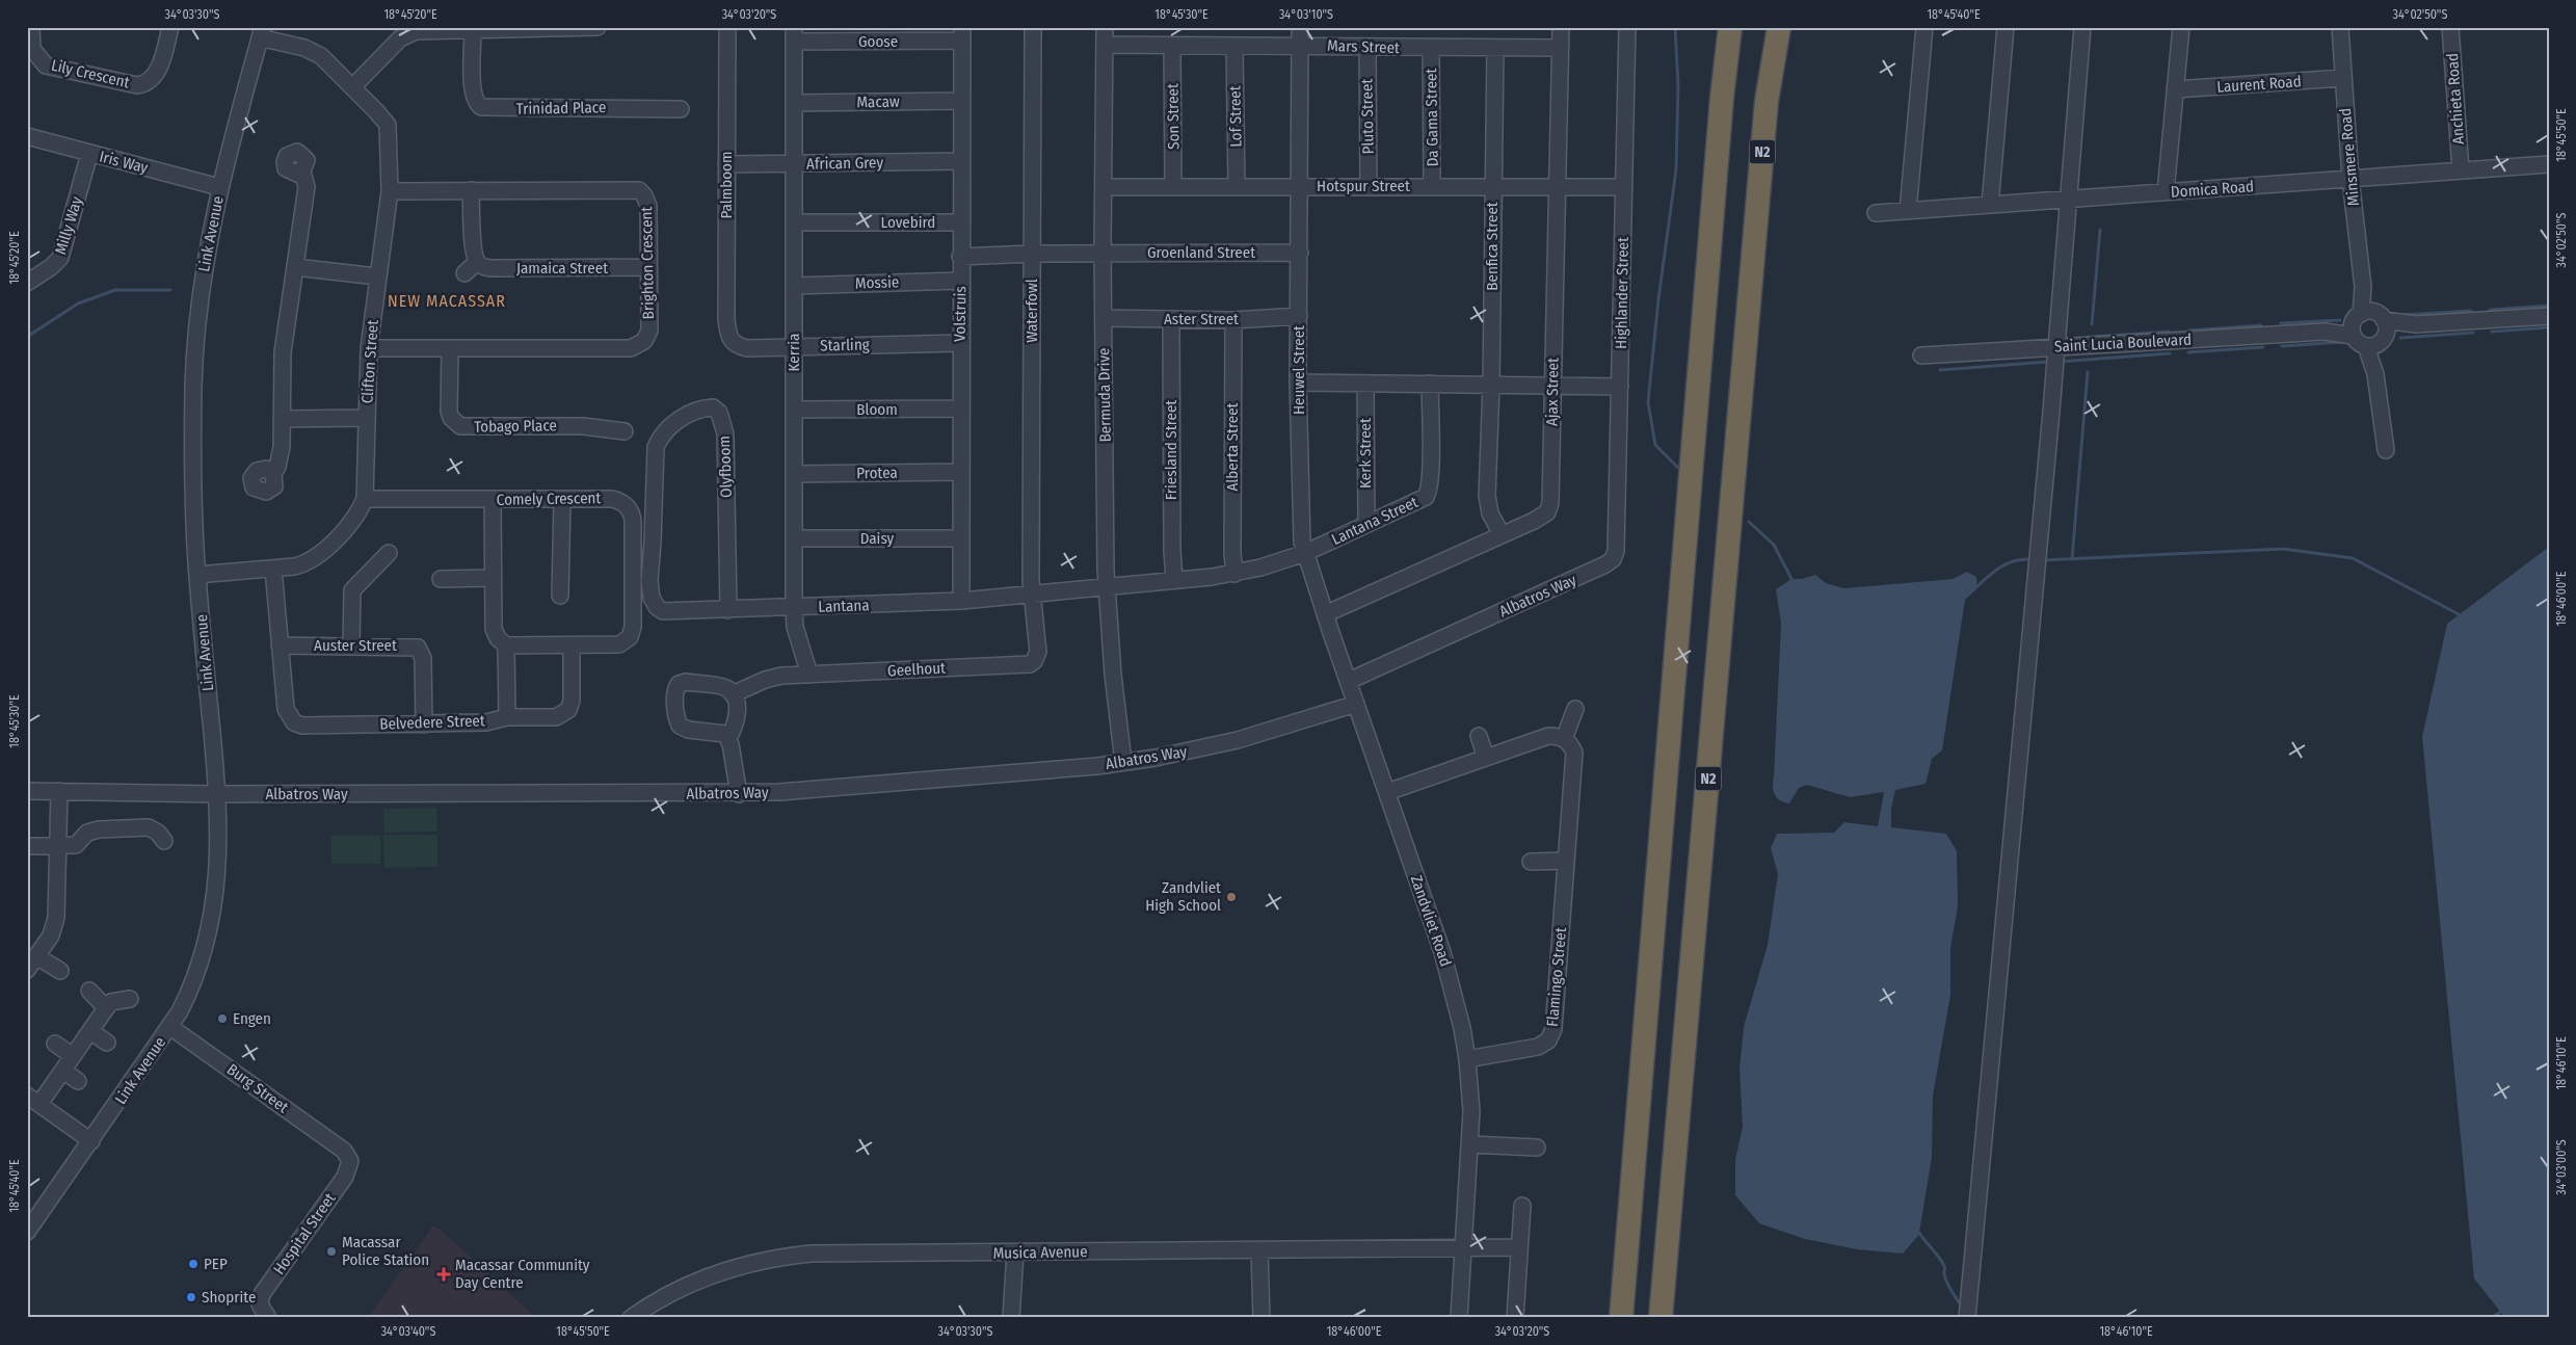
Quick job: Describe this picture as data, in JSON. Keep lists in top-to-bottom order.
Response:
{
  "streets": {
    "highway": ["N2"],
    "street": [
      "Goose",
      "Mars Street",
      "Lily Crescent",
      "Laurent Road",
      "Anchieta Road",
      "Macaw",
      "Trinidad Place",
      "Son Street",
      "Lof Street",
      "Pluto Street",
      "Da Gama Street",
      "Minsmere Road",
      "Iris Way",
      "African Grey",
      "Palmboom",
      "Hotspur Street",
      "Domica Road",
      "Lovebird",
      "Milly Way",
      "Link Avenue",
      "Benfica Street",
      "Groenland Street",
      "Brighton Crescent",
      "Jamaica Street",
      "Mossie",
      "Highlander Street",
      "Waterfowl",
      "Volstruis",
      "Aster Street",
      "Saint Lucia Boulevard",
      "Starling",
      "Kerria",
      "Clifton Street",
      "Heuwel Street",
      "Ajax Street",
      "Bermuda Drive",
      "Bloom",
      "Tobago Place",
      "Alberta Street",
      "Friesland Street",
      "Kerk Street",
      "Olyfboom",
      "Protea",
      "Comely Crescent",
      "Lantana Street",
      "Daisy",
      "Albatros Way",
      "Lantana",
      "Auster Street",
      "Geelhout",
      "Belvedere Street",
      "Zandvliet Road",
      "Flamingo Street",
      "Burg Street",
      "Hospital Street",
      "Musica Avenue"
    ]
  },
  "crossings": [
    ["Goose", "Volstruis"],
    ["Goose", "Kerria"],
    ["Mars Street", "Son Street"],
    ["Mars Street", "Lof Street"],
    ["Mars Street", "Pluto Street"],
    ["Mars Street", "Da Gama Street"],
    ["Mars Street", "Benfica Street"],
    ["Mars Street", "Heuwel Street"],
    ["Mars Street", "Ajax Street"],
    ["Mars Street", "Bermuda Drive"],
    ["Laurent Road", "Minsmere Road"],
    ["Anchieta Road", "Domica Road"],
    ["Macaw", "Volstruis"],
    ["Macaw", "Kerria"],
    ["Son Street", "Hotspur Street"],
    ["Lof Street", "Hotspur Street"],
    ["Pluto Street", "Hotspur Street"],
    ["Da Gama Street", "Hotspur Street"],
    ["Minsmere Road", "Domica Road"],
    ["Minsmere Road", "Saint Lucia Boulevard"],
    ["Iris Way", "Milly Way"],
    ["Iris Way", "Link Avenue"],
    ["African Grey", "Palmboom"],
    ["African Grey", "Volstruis"],
    ["African Grey", "Kerria"],
    ["Palmboom", "Starling"],
    ["Hotspur Street", "Benfica Street"],
    ["Hotspur Street", "Highlander Street"],
    ["Hotspur Street", "Heuwel Street"],
    ["Hotspur Street", "Ajax Street"],
    ["Hotspur Street", "Bermuda Drive"],
    ["Lovebird", "Volstruis"],
    ["Lovebird", "Kerria"],
    ["Link Avenue", "Clifton Street"],
    ["Link Avenue", "Albatros Way"],
    ["Link Avenue", "Burg Street"],
    ["Benfica Street", "Ajax Street"],
    ["Groenland Street", "Waterfowl"],
    ["Groenland Street", "Volstruis"],
    ["Groenland Street", "Heuwel Street"],
    ["Groenland Street", "Bermuda Drive"],
    ["Brighton Crescent", "Jamaica Street"],
    ["Brighton Crescent", "Clifton Street"],
    ["Brighton Crescent", "Tobago Place"],
    ["Mossie", "Volstruis"],
    ["Mossie", "Kerria"],
    ["Highlander Street", "Albatros Way"],
    ["Waterfowl", "Lantana"],
    ["Waterfowl", "Geelhout"],
    ["Volstruis", "Starling"],
    ["Volstruis", "Bloom"],
    ["Volstruis", "Protea"],
    ["Volstruis", "Daisy"],
    ["Volstruis", "Lantana"],
    ["Aster Street", "Heuwel Street"],
    ["Aster Street", "Bermuda Drive"],
    ["Aster Street", "Alberta Street"],
    ["Aster Street", "Friesland Street"],
    ["Starling", "Kerria"],
    ["Kerria", "Bloom"],
    ["Kerria", "Protea"],
    ["Kerria", "Daisy"],
    ["Kerria", "Lantana"],
    ["Kerria", "Geelhout"],
    ["Clifton Street", "Comely Crescent"],
    ["Heuwel Street", "Ajax Street"],
    ["Heuwel Street", "Lantana Street"],
    ["Heuwel Street", "Albatros Way"],
    ["Heuwel Street", "Zandvliet Road"],
    ["Bermuda Drive", "Albatros Way"],
    ["Bermuda Drive", "Lantana"],
    ["Alberta Street", "Lantana Street"],
    ["Friesland Street", "Lantana Street"],
    ["Friesland Street", "Lantana"],
    ["Kerk Street", "Lantana Street"],
    ["Olyfboom", "Lantana"],
    ["Comely Crescent", "Belvedere Street"],
    ["Lantana Street", "Lantana"],
    ["Albatros Way", "Zandvliet Road"],
    ["Lantana", "Geelhout"],
    ["Auster Street", "Belvedere Street"],
    ["Zandvliet Road", "Flamingo Street"],
    ["Zandvliet Road", "Musica Avenue"],
    ["Burg Street", "Hospital Street"]
  ],
  "districts": ["NEW MACASSAR"],
  "places": {
    "other": [
      "Zandvliet High School",
      "Engen",
      "Macassar Police Station",
      "PEP",
      "Shoprite"
    ],
    "health": ["Macassar Community Day Centre"]
  },
  "coordinates": [
    "34°03'30\"S",
    "18°45'20\"E",
    "34°03'20\"S",
    "18°45'30\"E",
    "34°03'10\"S",
    "18°45'40\"E",
    "34°02'50\"S",
    "18°45'50\"E",
    "18°46'00\"E",
    "18°46'10\"E",
    "34°03'00\"S",
    "34°03'40\"S"
  ]
}
